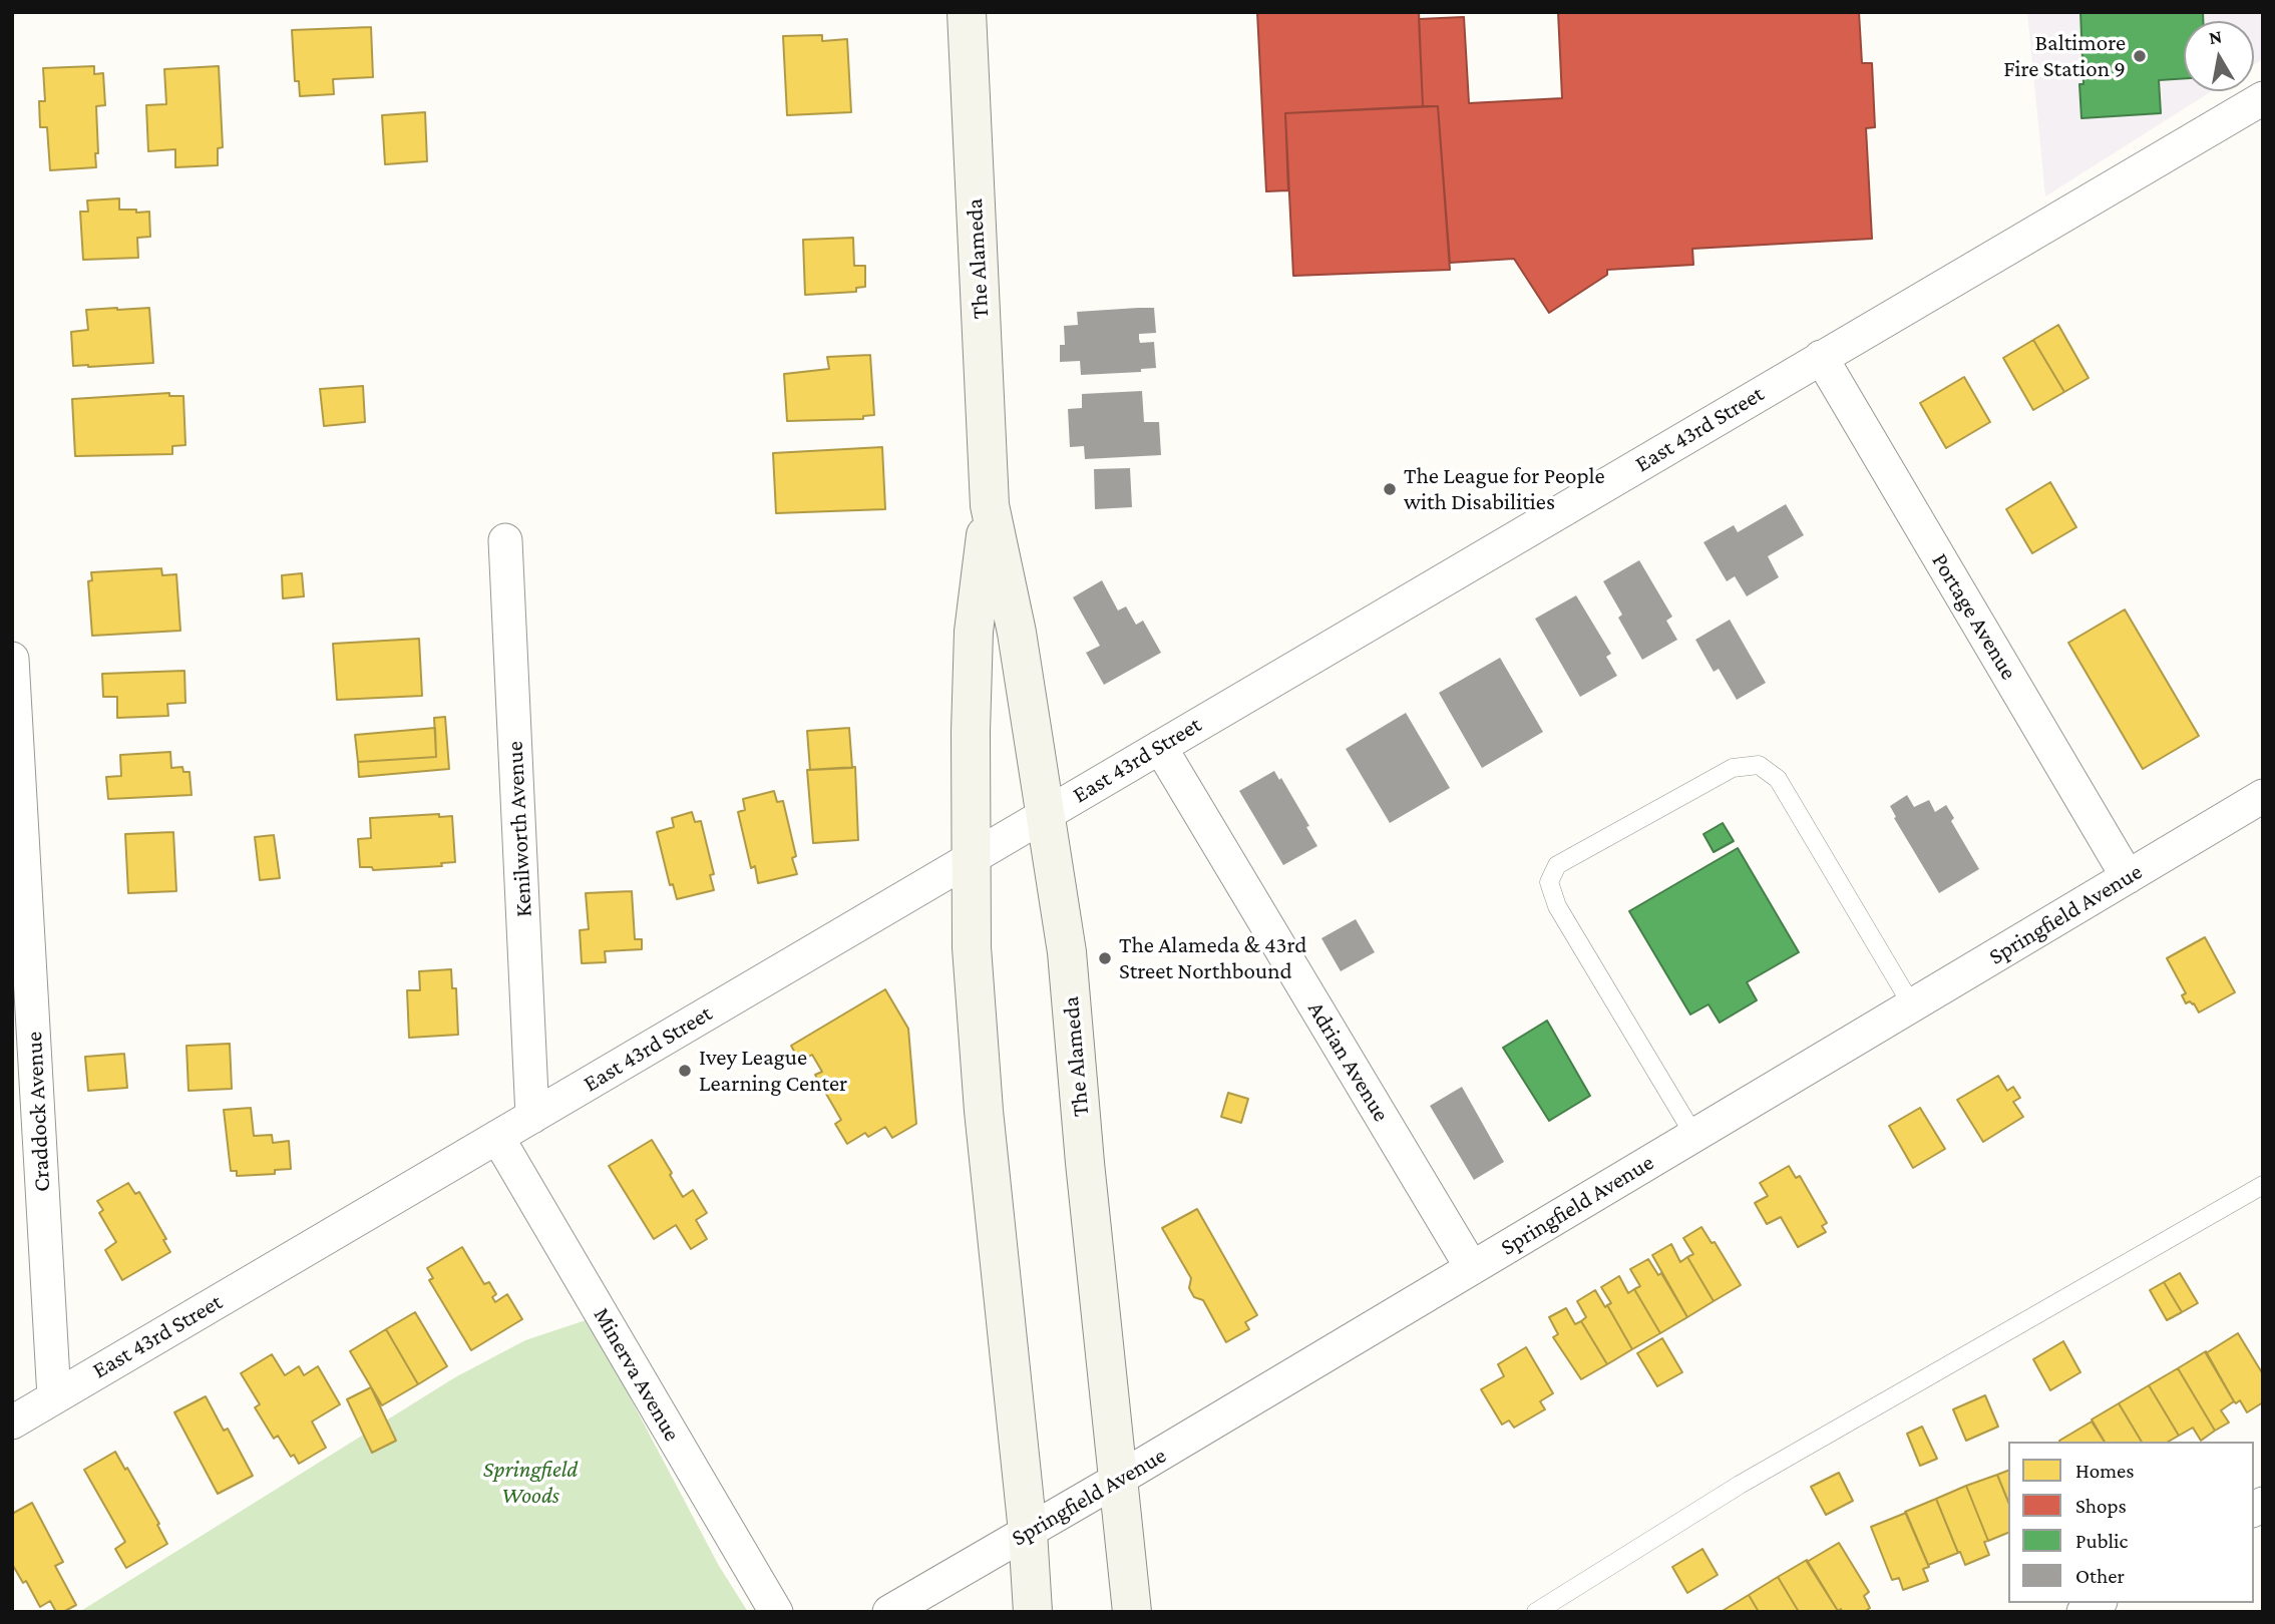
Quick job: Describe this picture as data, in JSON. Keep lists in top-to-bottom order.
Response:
{
  "streets": {
    "main road": ["The Alameda"],
    "street": [
      "East 43rd Street",
      "Portage Avenue",
      "Kenilworth Avenue",
      "Springfield Avenue",
      "Adrian Avenue",
      "Craddock Avenue",
      "Minerva Avenue"
    ]
  },
  "crossings": [
    ["The Alameda", "East 43rd Street"],
    ["The Alameda", "Springfield Avenue"],
    ["East 43rd Street", "Portage Avenue"],
    ["East 43rd Street", "Kenilworth Avenue"],
    ["East 43rd Street", "Adrian Avenue"],
    ["East 43rd Street", "Craddock Avenue"],
    ["East 43rd Street", "Minerva Avenue"],
    ["Portage Avenue", "Springfield Avenue"],
    ["Springfield Avenue", "Adrian Avenue"]
  ],
  "parks": ["Springfield Woods"],
  "places": [
    "Baltimore Fire Station 9",
    "The League for People with Disabilities",
    "The Alameda & 43rd Street Northbound",
    "Ivey League Learning Center"
  ],
  "legend": [
    "Homes",
    "Shops",
    "Public",
    "Other"
  ],
  "north": "top"
}
